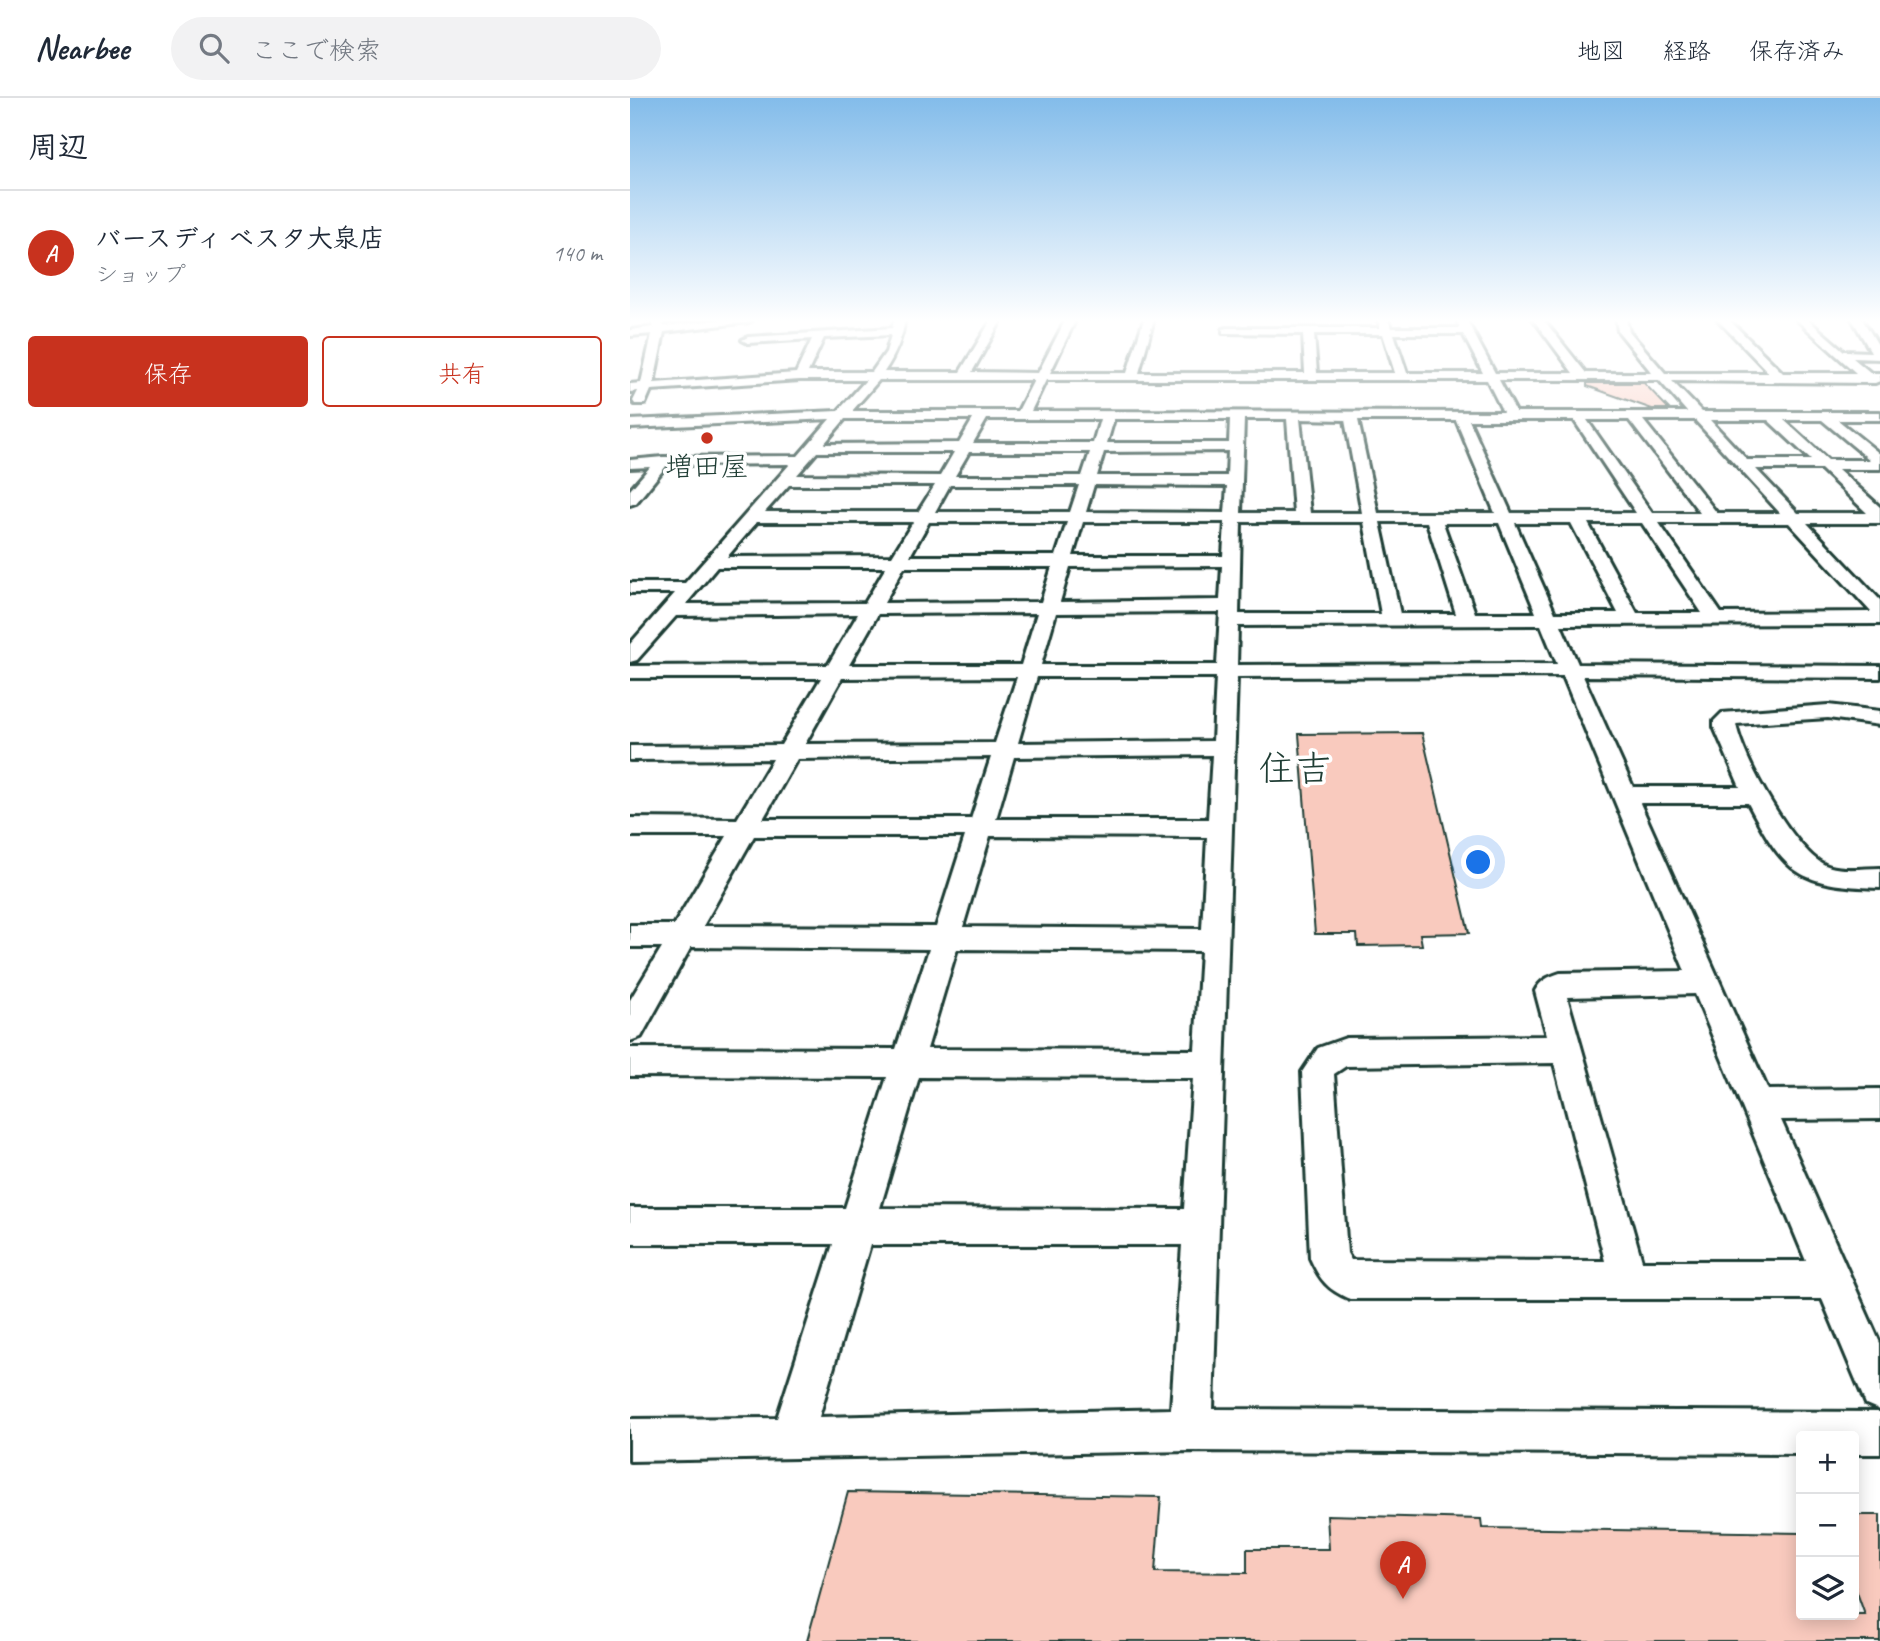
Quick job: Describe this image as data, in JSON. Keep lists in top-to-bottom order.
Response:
{
  "districts": ["住吉"],
  "places": ["増田屋"],
  "page": {
    "header": "Nearbee",
    "search": "ここで検索",
    "nav": ["地図", "経路", "保存済み"],
    "heading": "周辺",
    "list": [
      {
        "mark": "A",
        "name": "バースディ ベスタ大泉店",
        "note": "ショップ",
        "value": "140 m"
      }
    ],
    "buttons": ["保存", "共有"],
    "map_buttons": ["+", "−"],
    "pins": "A"
  }
}
